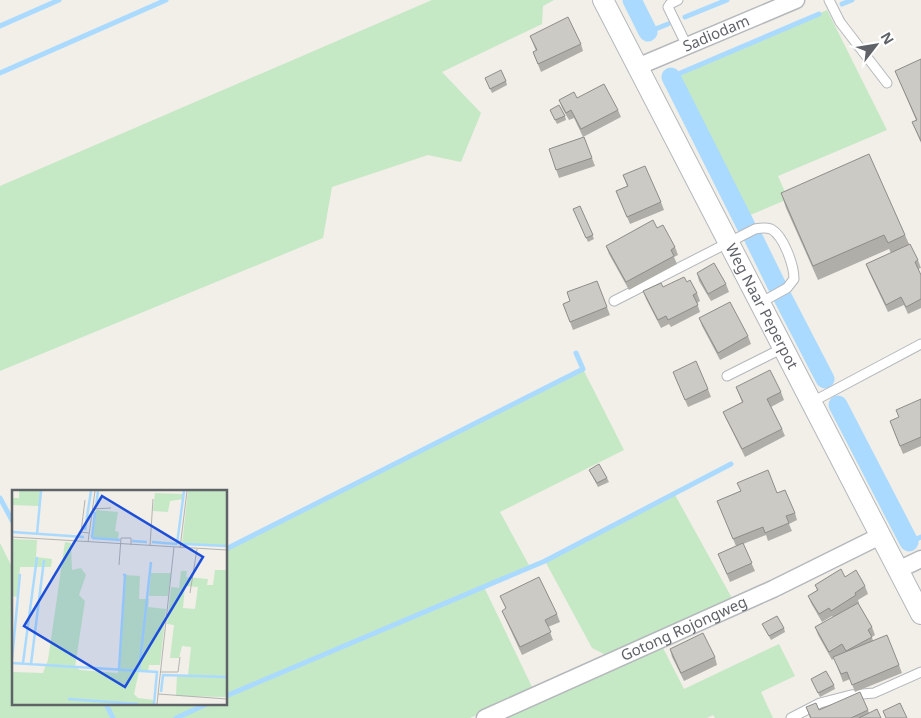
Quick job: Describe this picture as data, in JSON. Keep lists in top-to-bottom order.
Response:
{
  "streets": {
    "street": ["Sadiodam", "Weg Naar Peperpot", "Gotong Rojongweg"]
  },
  "crossings": [
    ["Sadiodam", "Weg Naar Peperpot"],
    ["Weg Naar Peperpot", "Gotong Rojongweg"]
  ],
  "north": "top right"
}
